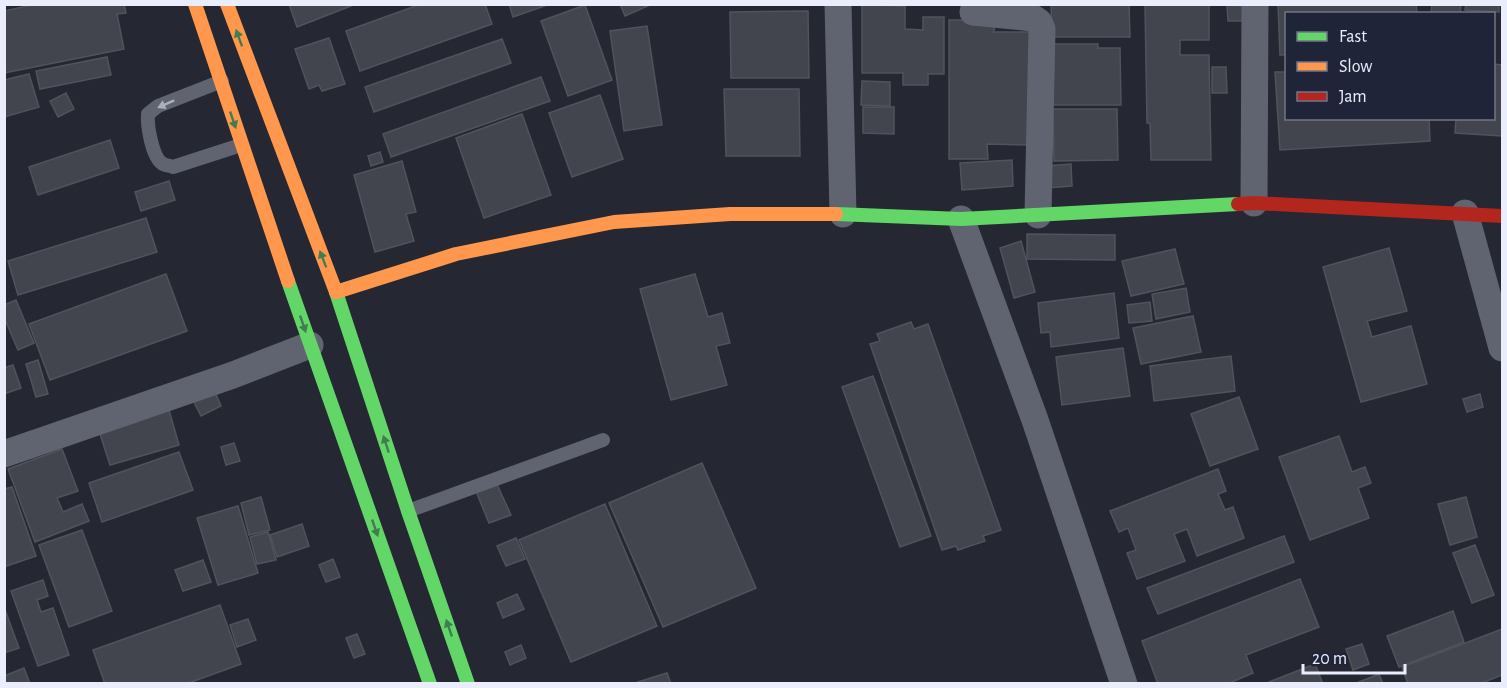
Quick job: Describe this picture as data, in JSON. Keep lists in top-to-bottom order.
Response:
{
  "legend": ["Fast", "Slow", "Jam"],
  "scale_bar": "20 m"
}
